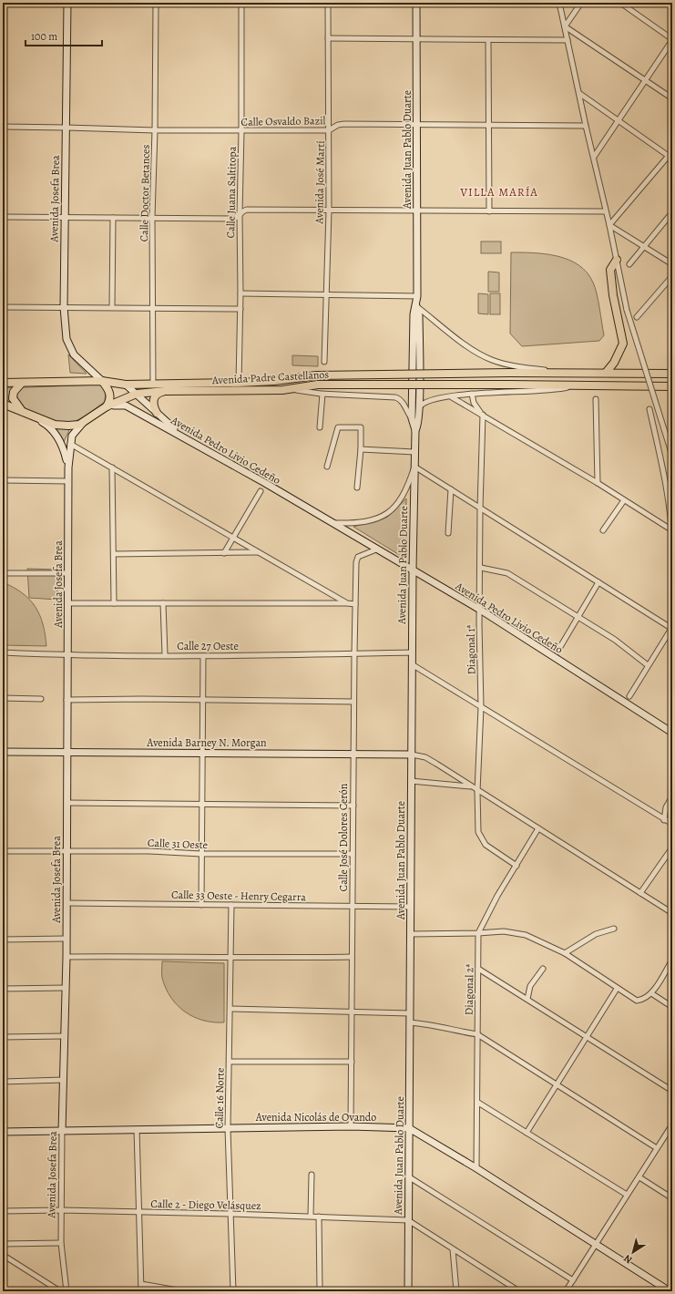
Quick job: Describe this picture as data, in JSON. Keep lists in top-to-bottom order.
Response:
{
  "streets": {
    "main road": [
      "Avenida Juan Pablo Duarte",
      "Avenida Josefa Brea",
      "Avenida Padre Castellanos",
      "Avenida Pedro Livio Cedeño",
      "Avenida Barney N. Morgan",
      "Avenida Nicolás de Ovando"
    ],
    "street": [
      "Calle Osvaldo Bazil",
      "Avenida José Martí",
      "Calle Juana Saltitopa",
      "Calle Doctor Betances",
      "Calle 27 Oeste",
      "Diagonal 1ª",
      "Calle José Dolores Cerón",
      "Calle 31 Oeste",
      "Calle 33 Oeste - Henry Cegarra",
      "Diagonal 2ª",
      "Calle 16 Norte",
      "Calle 2 - Diego Velásquez"
    ]
  },
  "crossings": [
    ["Calle Osvaldo Bazil", "Avenida Juan Pablo Duarte"],
    ["Calle Osvaldo Bazil", "Avenida José Martí"],
    ["Calle Osvaldo Bazil", "Calle Juana Saltitopa"],
    ["Calle Osvaldo Bazil", "Calle Doctor Betances"],
    ["Calle Osvaldo Bazil", "Avenida Josefa Brea"],
    ["Avenida Juan Pablo Duarte", "Avenida Pedro Livio Cedeño"],
    ["Avenida Juan Pablo Duarte", "Calle 27 Oeste"],
    ["Avenida Juan Pablo Duarte", "Avenida Barney N. Morgan"],
    ["Avenida Juan Pablo Duarte", "Calle 33 Oeste - Henry Cegarra"],
    ["Avenida Juan Pablo Duarte", "Avenida Nicolás de Ovando"],
    ["Avenida Juan Pablo Duarte", "Calle 2 - Diego Velásquez"],
    ["Calle Juana Saltitopa", "Avenida Padre Castellanos"],
    ["Calle Doctor Betances", "Avenida Padre Castellanos"],
    ["Avenida Josefa Brea", "Avenida Padre Castellanos"],
    ["Avenida Josefa Brea", "Calle 27 Oeste"],
    ["Avenida Josefa Brea", "Avenida Barney N. Morgan"],
    ["Avenida Josefa Brea", "Calle 31 Oeste"],
    ["Avenida Josefa Brea", "Calle 33 Oeste - Henry Cegarra"],
    ["Avenida Josefa Brea", "Avenida Nicolás de Ovando"],
    ["Avenida Josefa Brea", "Calle 2 - Diego Velásquez"],
    ["Avenida Padre Castellanos", "Avenida Pedro Livio Cedeño"],
    ["Avenida Pedro Livio Cedeño", "Diagonal 1ª"],
    ["Avenida Pedro Livio Cedeño", "Calle José Dolores Cerón"],
    ["Calle 27 Oeste", "Calle José Dolores Cerón"],
    ["Diagonal 1ª", "Diagonal 2ª"],
    ["Avenida Barney N. Morgan", "Calle José Dolores Cerón"],
    ["Calle José Dolores Cerón", "Calle 31 Oeste"],
    ["Calle José Dolores Cerón", "Calle 33 Oeste - Henry Cegarra"],
    ["Calle José Dolores Cerón", "Avenida Nicolás de Ovando"],
    ["Calle 33 Oeste - Henry Cegarra", "Calle 16 Norte"],
    ["Diagonal 2ª", "Avenida Nicolás de Ovando"],
    ["Calle 16 Norte", "Avenida Nicolás de Ovando"],
    ["Calle 16 Norte", "Calle 2 - Diego Velásquez"]
  ],
  "districts": ["VILLA MARÍA"],
  "scale_bar": "100 m",
  "north": "bottom left"
}
